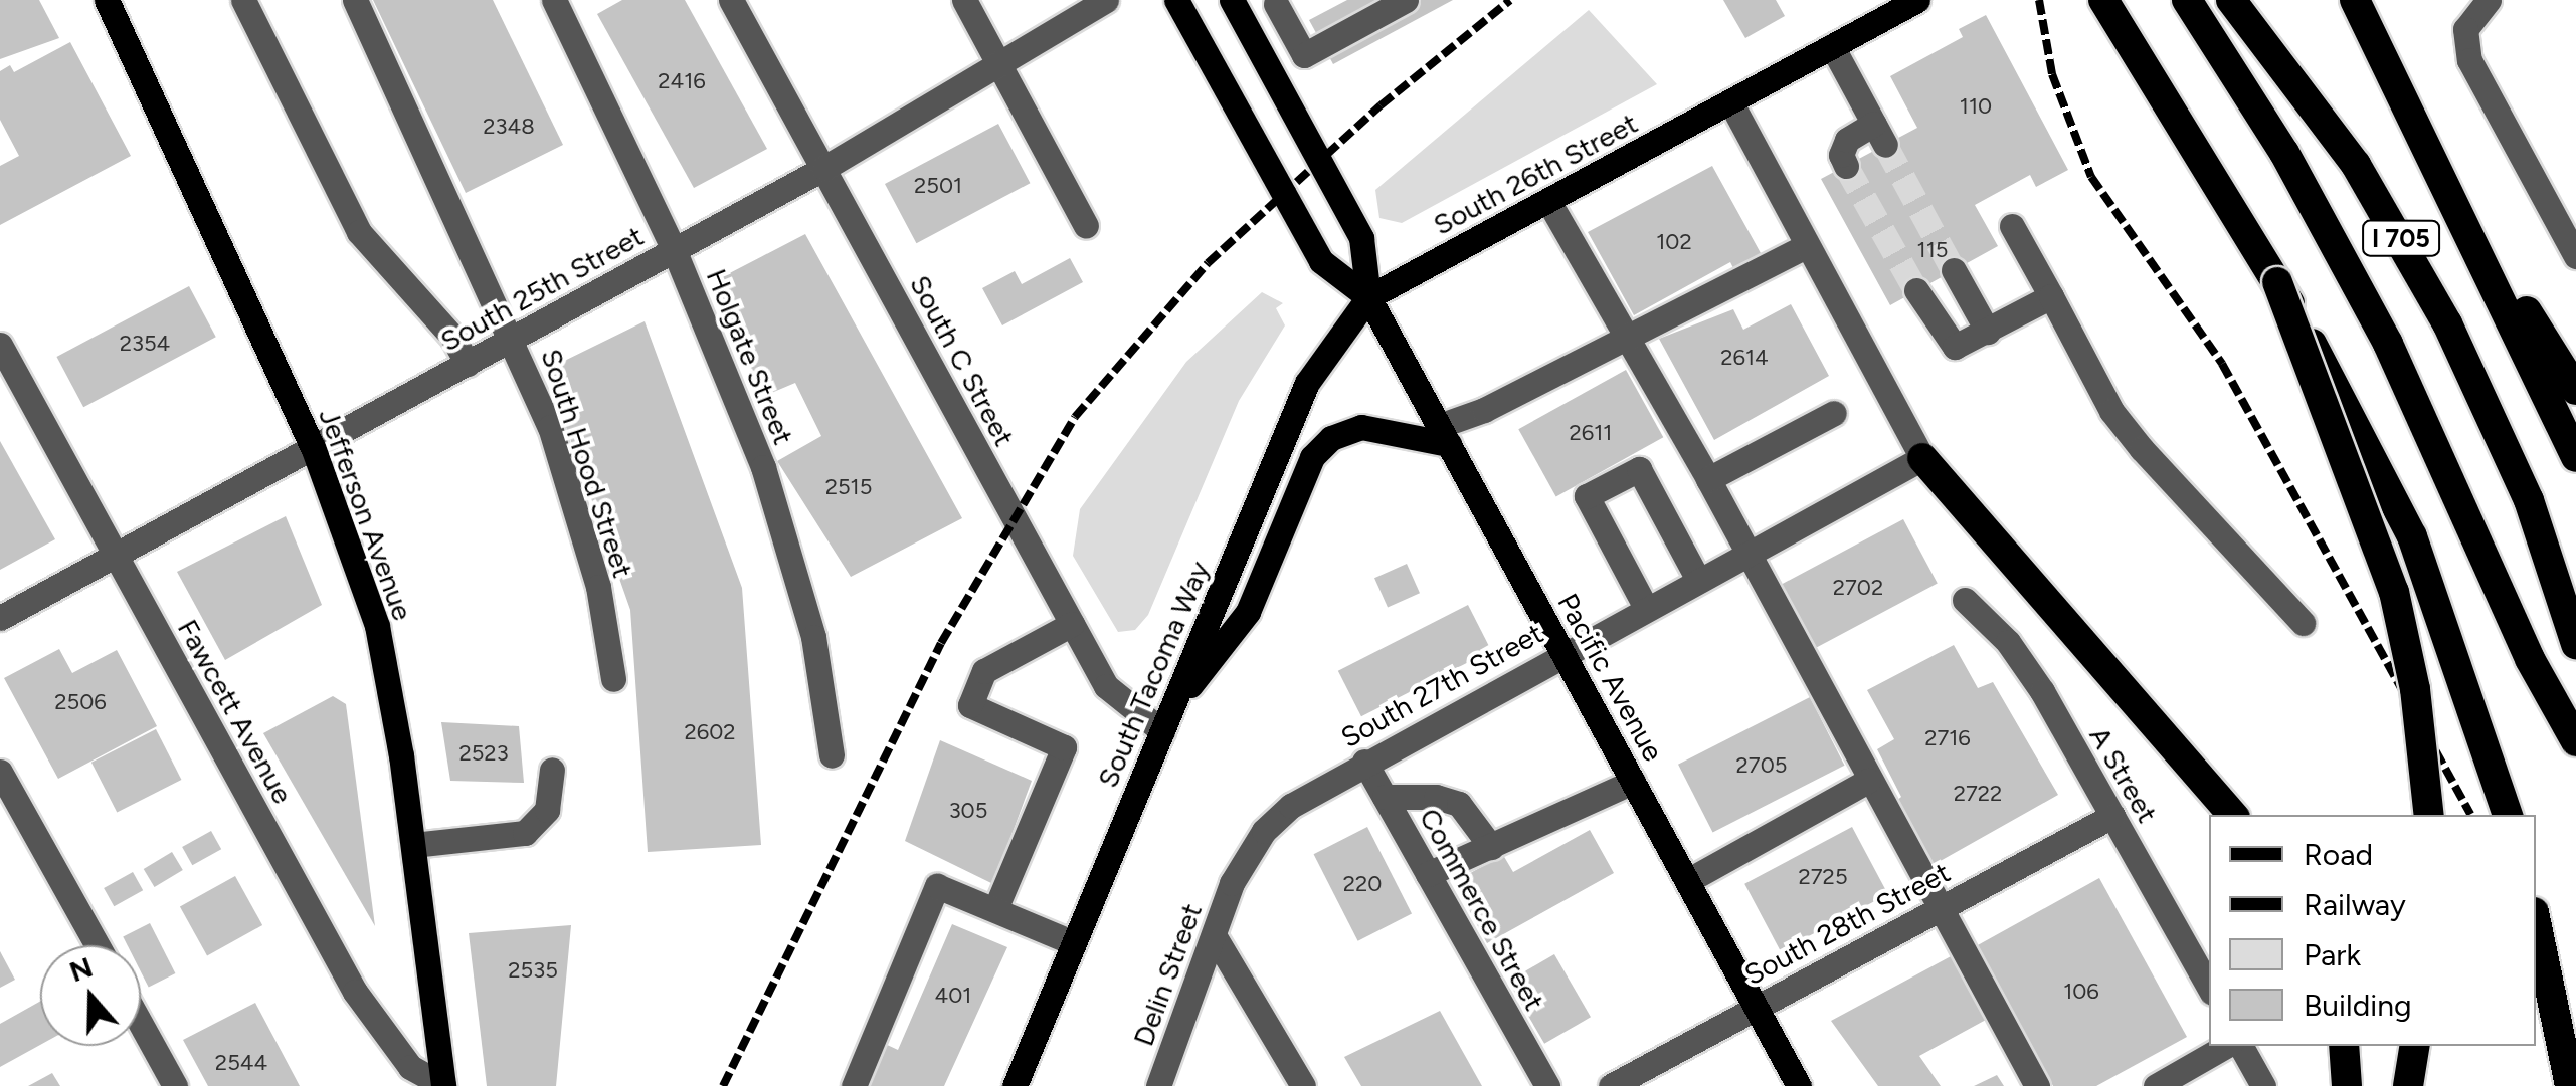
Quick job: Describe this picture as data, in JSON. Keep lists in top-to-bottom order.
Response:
{
  "streets": {
    "highway": ["I 705"],
    "main road": [
      "South 26th Street",
      "Jefferson Avenue",
      "South Tacoma Way",
      "Pacific Avenue"
    ],
    "street": [
      "South 25th Street",
      "Holgate Street",
      "South C Street",
      "South Hood Street",
      "South 27th Street",
      "Fawcett Avenue",
      "A Street",
      "Commerce Street",
      "South 28th Street",
      "Delin Street"
    ]
  },
  "crossings": [
    ["South 26th Street", "South Tacoma Way"],
    ["South 26th Street", "Pacific Avenue"],
    ["South 25th Street", "Holgate Street"],
    ["South 25th Street", "South C Street"],
    ["South 25th Street", "South Hood Street"],
    ["South 25th Street", "Jefferson Avenue"],
    ["South 25th Street", "Fawcett Avenue"],
    ["South C Street", "South Tacoma Way"],
    ["Jefferson Avenue", "Fawcett Avenue"],
    ["South Tacoma Way", "Pacific Avenue"],
    ["Pacific Avenue", "South 27th Street"],
    ["Pacific Avenue", "South 28th Street"],
    ["South 27th Street", "Commerce Street"],
    ["South 27th Street", "Delin Street"],
    ["A Street", "South 28th Street"]
  ],
  "house_numbers": [
    "2416",
    "110",
    "2348",
    "2501",
    "102",
    "115",
    "2354",
    "2614",
    "2611",
    "2515",
    "2702",
    "2506",
    "2602",
    "2716",
    "2523",
    "2705",
    "2722",
    "305",
    "2725",
    "220",
    "2535",
    "106",
    "401",
    "2544"
  ],
  "legend": [
    "Road",
    "Railway",
    "Park",
    "Building"
  ],
  "north": "top"
}
